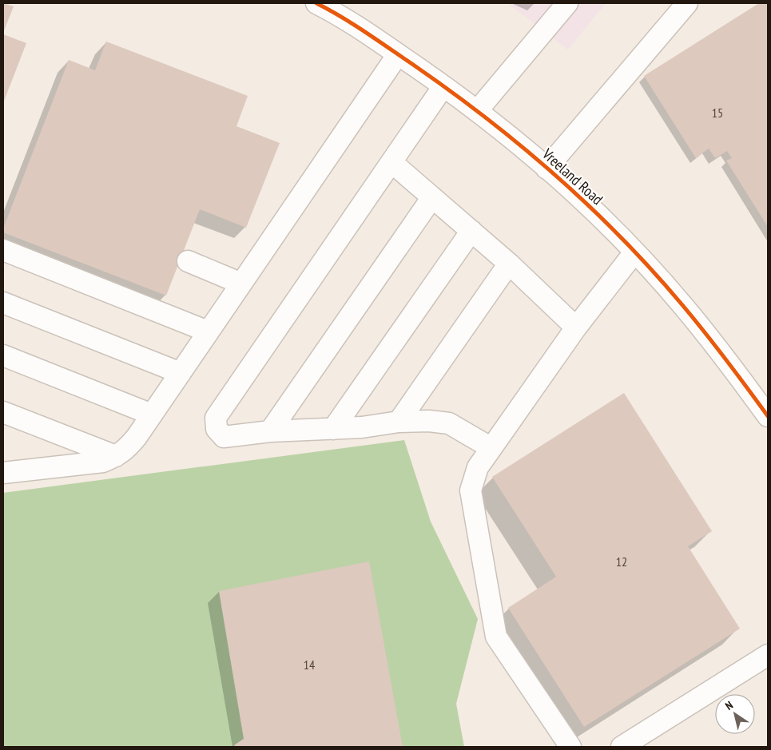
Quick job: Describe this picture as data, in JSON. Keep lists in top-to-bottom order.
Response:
{
  "streets": {
    "street": ["Vreeland Road"]
  },
  "house_numbers": ["15", "12", "14"],
  "north": "top left"
}
